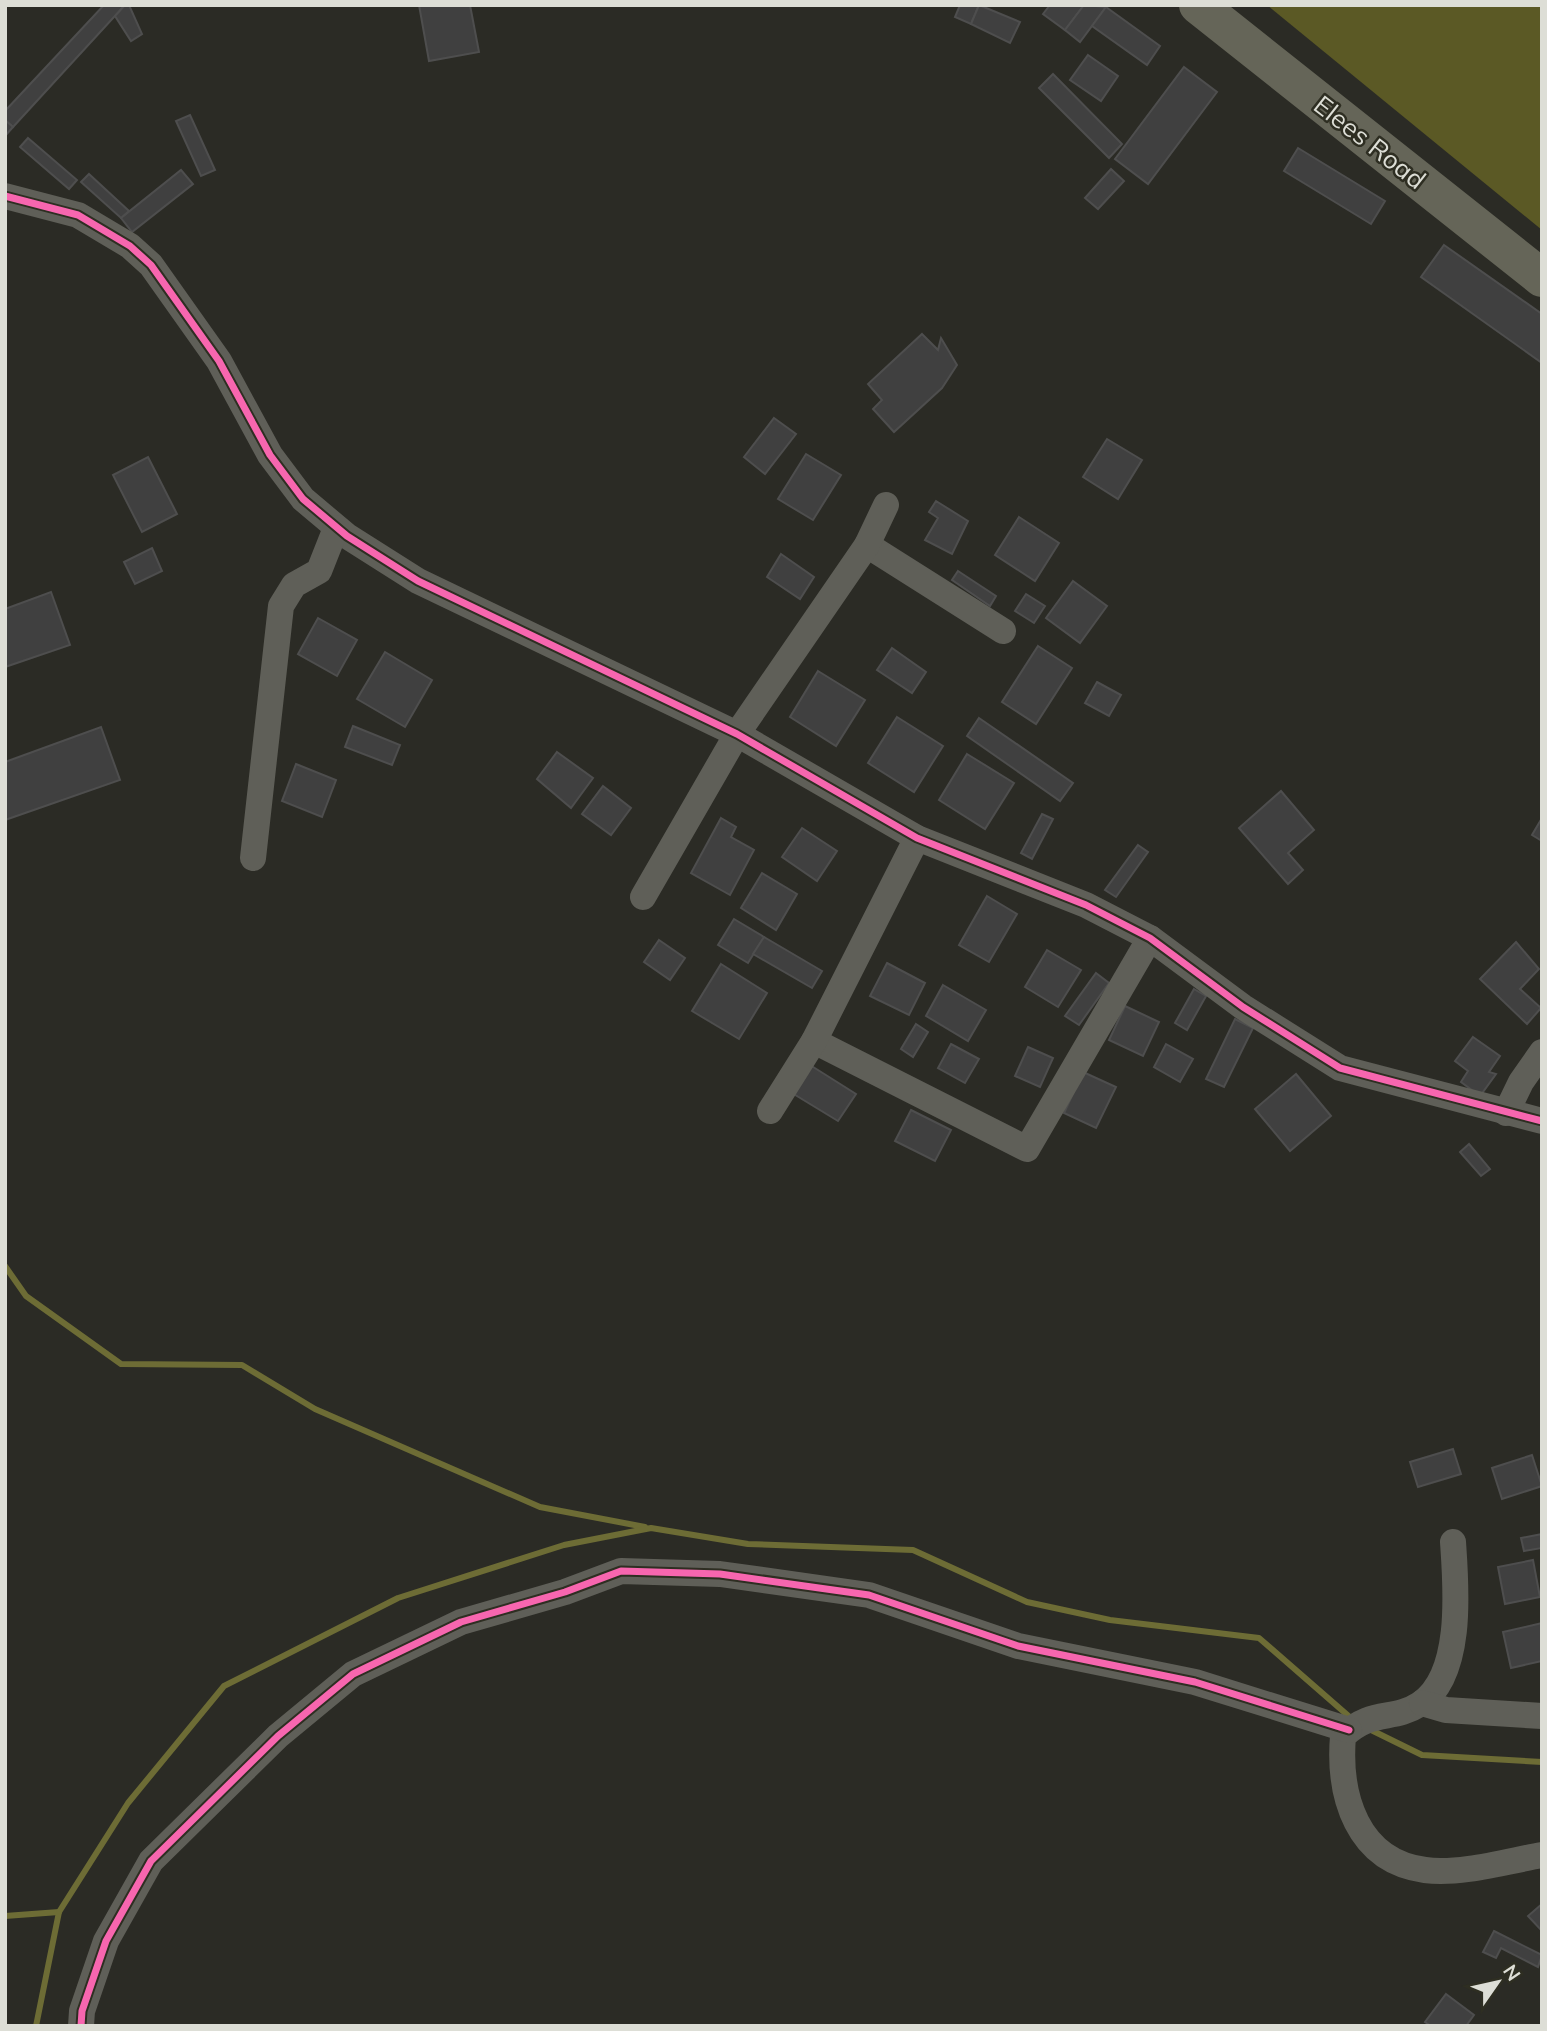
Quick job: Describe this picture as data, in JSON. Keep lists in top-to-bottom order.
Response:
{
  "streets": {
    "highway": ["Elees Road"]
  },
  "north": "top right"
}
